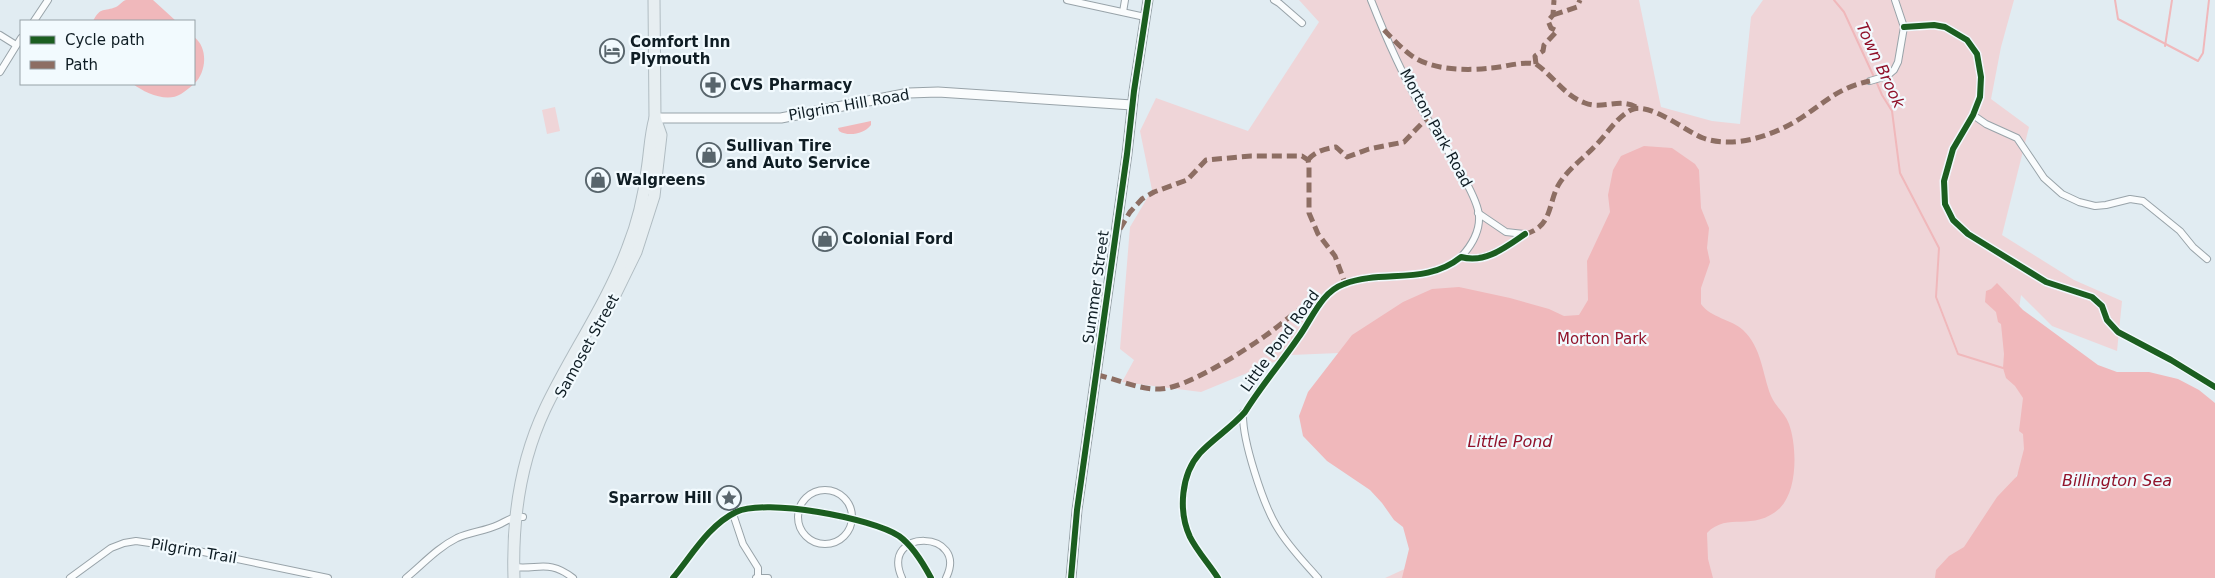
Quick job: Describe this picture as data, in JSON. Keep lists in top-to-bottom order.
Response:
{
  "streets": {
    "highway": ["Samoset Street"],
    "main road": ["Pilgrim Hill Road", "Summer Street"],
    "street": ["Morton Park Road", "Little Pond Road", "Pilgrim Trail"]
  },
  "crossings": [
    ["Pilgrim Hill Road", "Summer Street"],
    ["Pilgrim Hill Road", "Samoset Street"],
    ["Morton Park Road", "Little Pond Road"]
  ],
  "water": ["Town Brook", "Little Pond", "Billington Sea"],
  "parks": ["Morton Park"],
  "places": {
    "hotel": ["Comfort Inn Plymouth"],
    "pharmacy": ["CVS Pharmacy"],
    "shop": ["Sullivan Tire and Auto Service", "Walgreens", "Colonial Ford"],
    "place": ["Sparrow Hill"]
  },
  "legend": ["Cycle path", "Path"]
}
